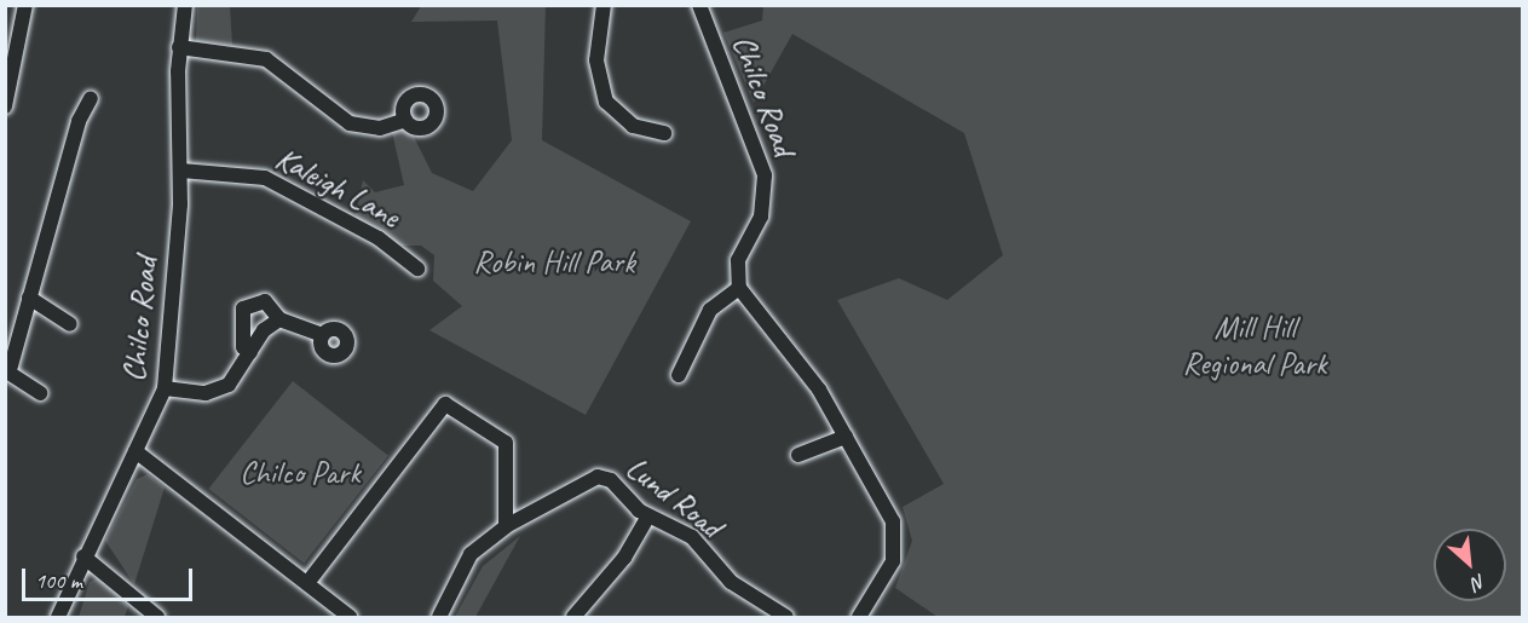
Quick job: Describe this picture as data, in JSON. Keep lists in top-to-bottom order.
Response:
{
  "streets": {
    "street": ["Chilco Road", "Kaleigh Lane", "Lund Road"]
  },
  "crossings": [
    ["Chilco Road", "Kaleigh Lane"]
  ],
  "parks": ["Robin Hill Park", "Mill Hill Regional Park", "Chilco Park"],
  "scale_bar": "100 m",
  "north": "bottom right"
}
